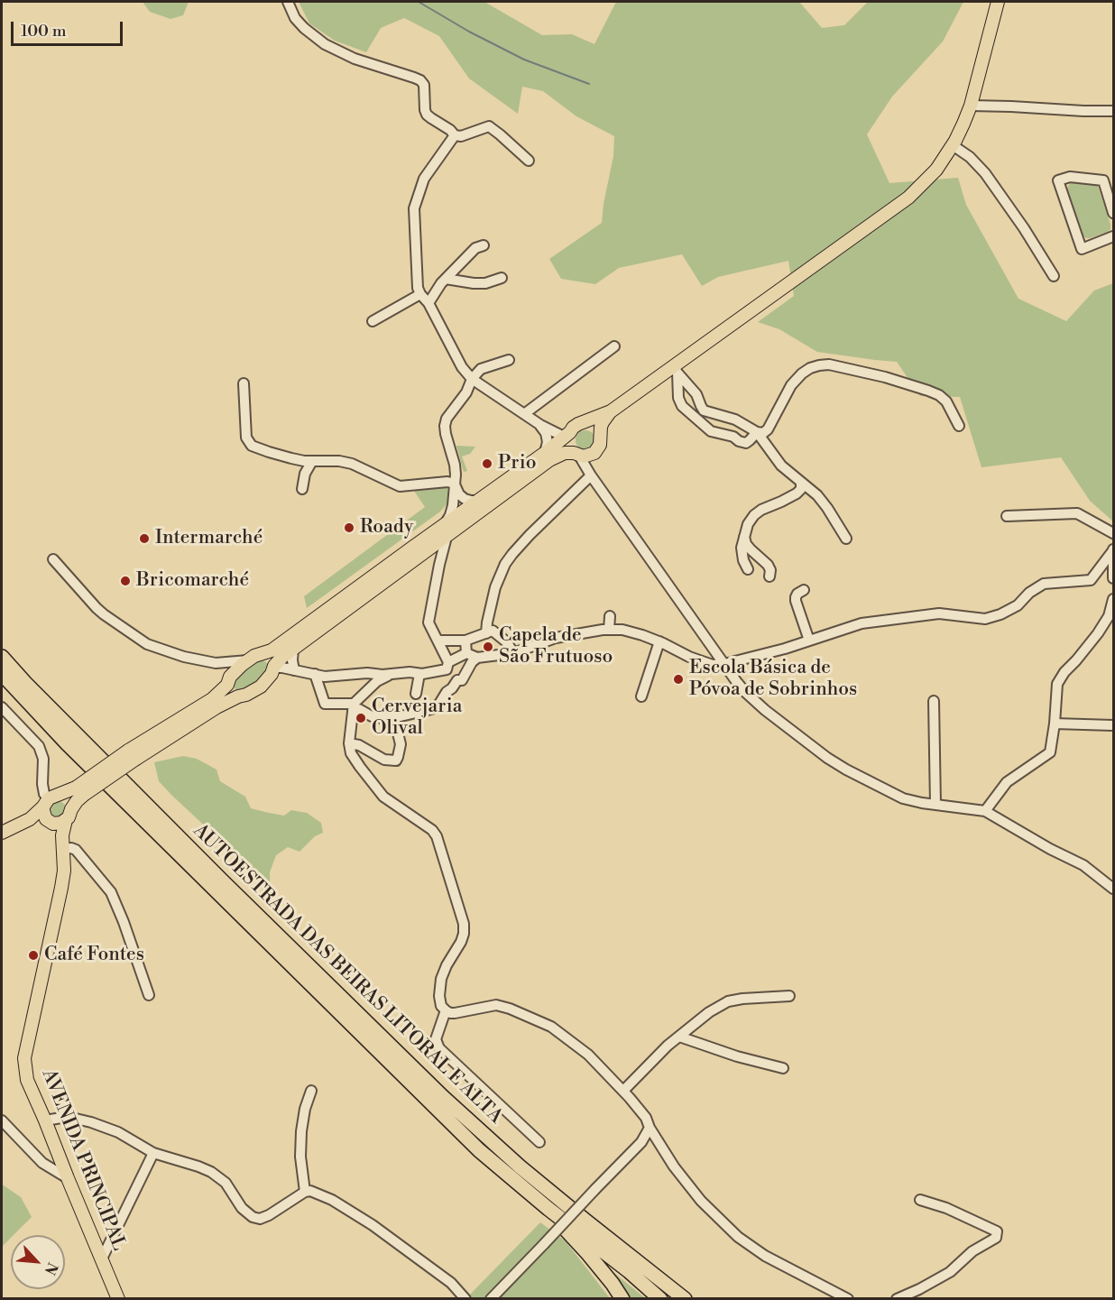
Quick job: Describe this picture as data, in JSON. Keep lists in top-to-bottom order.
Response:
{
  "streets": {
    "highway": ["AUTOESTRADA DAS BEIRAS LITORAL E ALTA"],
    "main road": ["AVENIDA PRINCIPAL"]
  },
  "places": [
    "Prio",
    "Roady",
    "Intermarché",
    "Bricomarché",
    "Capela de São Frutuoso",
    "Escola Básica de Póvoa de Sobrinhos",
    "Cervejaria Olival",
    "Café Fontes"
  ],
  "scale_bar": "100 m",
  "north": "bottom right"
}
